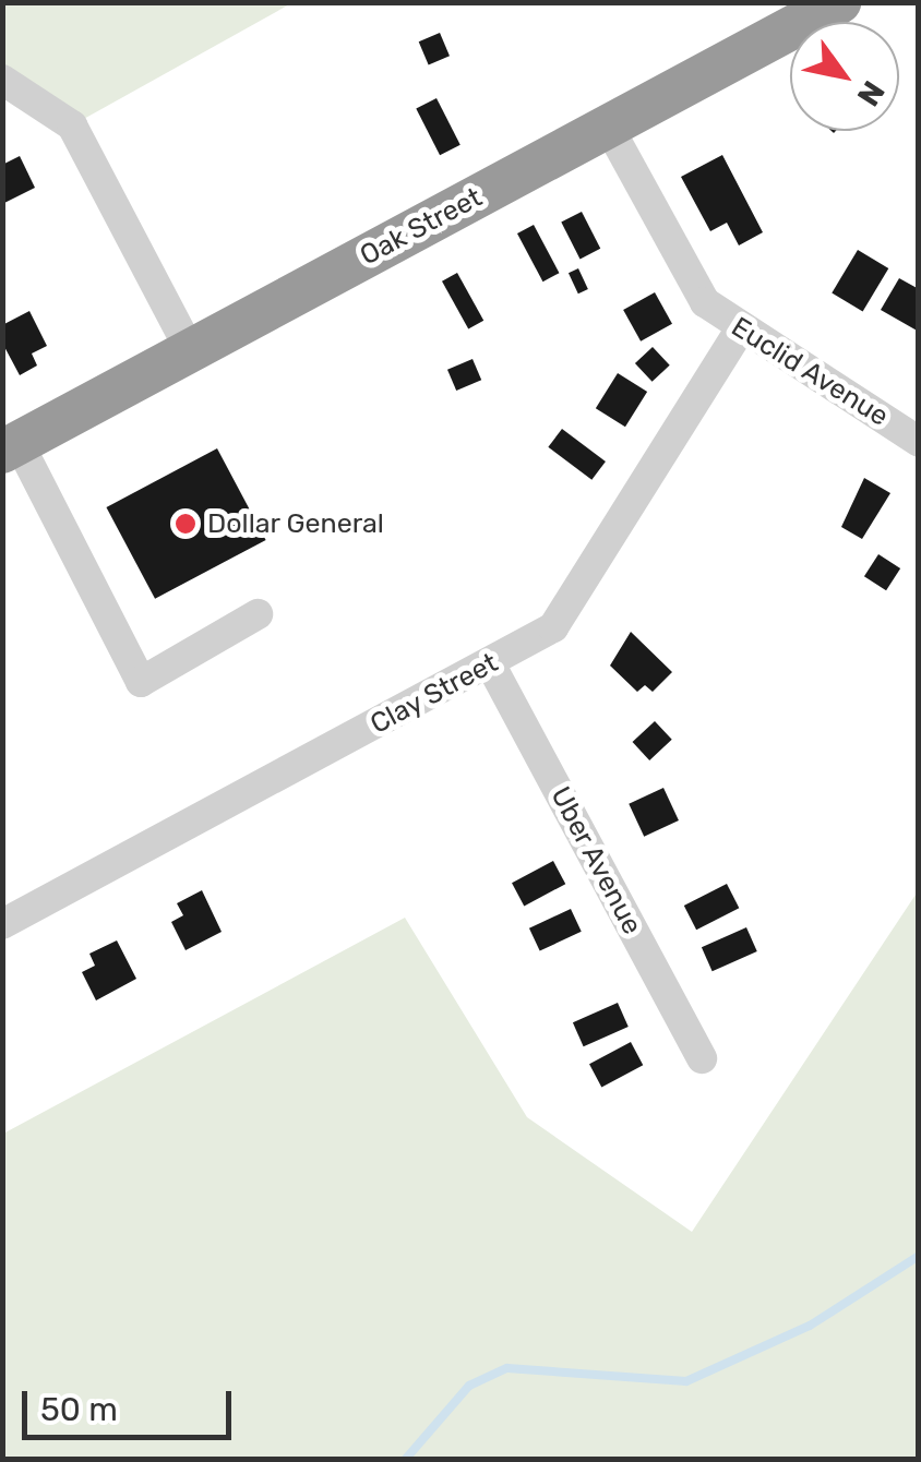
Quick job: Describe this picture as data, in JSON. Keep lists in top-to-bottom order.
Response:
{
  "streets": {
    "highway": ["Oak Street"],
    "street": ["Euclid Avenue", "Clay Street", "Uber Avenue"]
  },
  "crossings": [
    ["Oak Street", "Euclid Avenue"],
    ["Euclid Avenue", "Clay Street"],
    ["Clay Street", "Uber Avenue"]
  ],
  "places": ["Dollar General"],
  "scale_bar": "50 m",
  "north": "bottom right"
}
